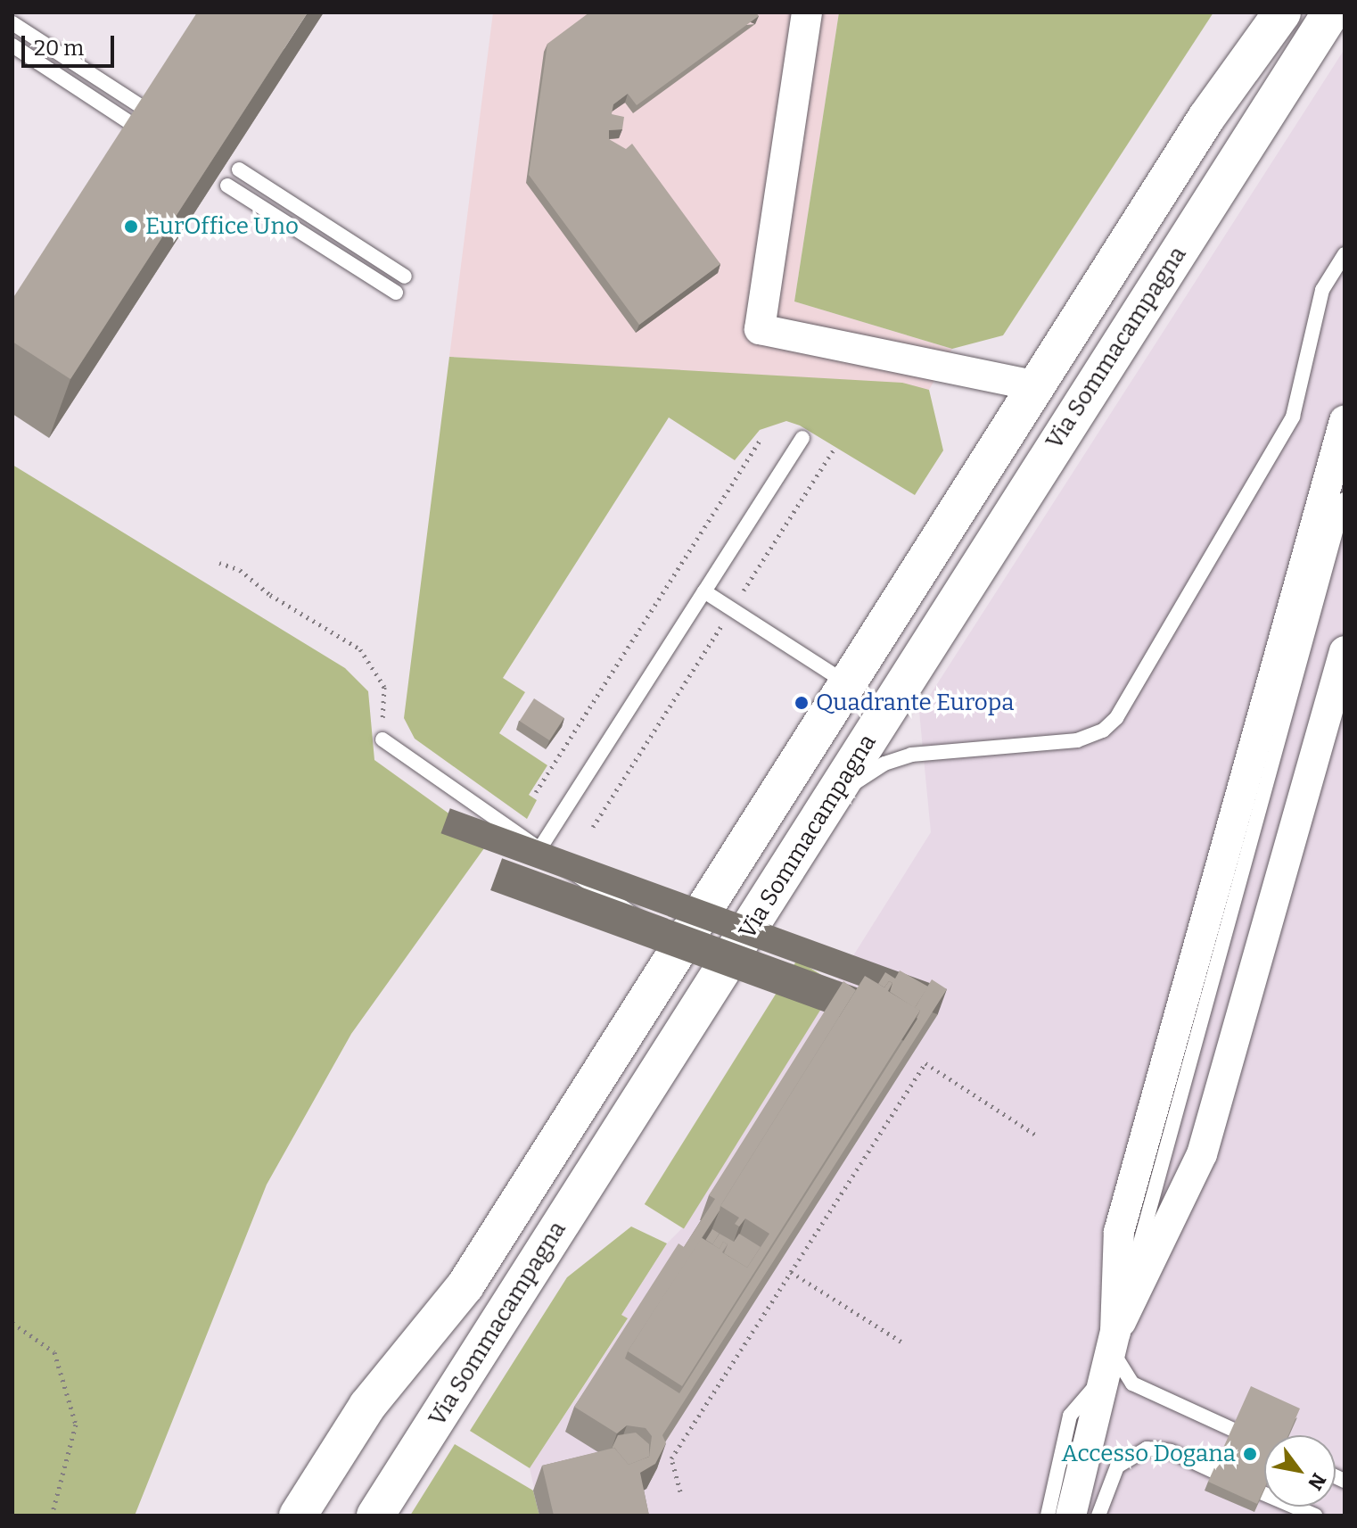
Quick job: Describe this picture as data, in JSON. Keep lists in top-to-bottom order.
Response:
{
  "streets": {
    "street": ["Via Sommacampagna"]
  },
  "places": ["EurOffice Uno", "Quadrante Europa", "Accesso Dogana"],
  "scale_bar": "20 m",
  "north": "bottom right"
}
